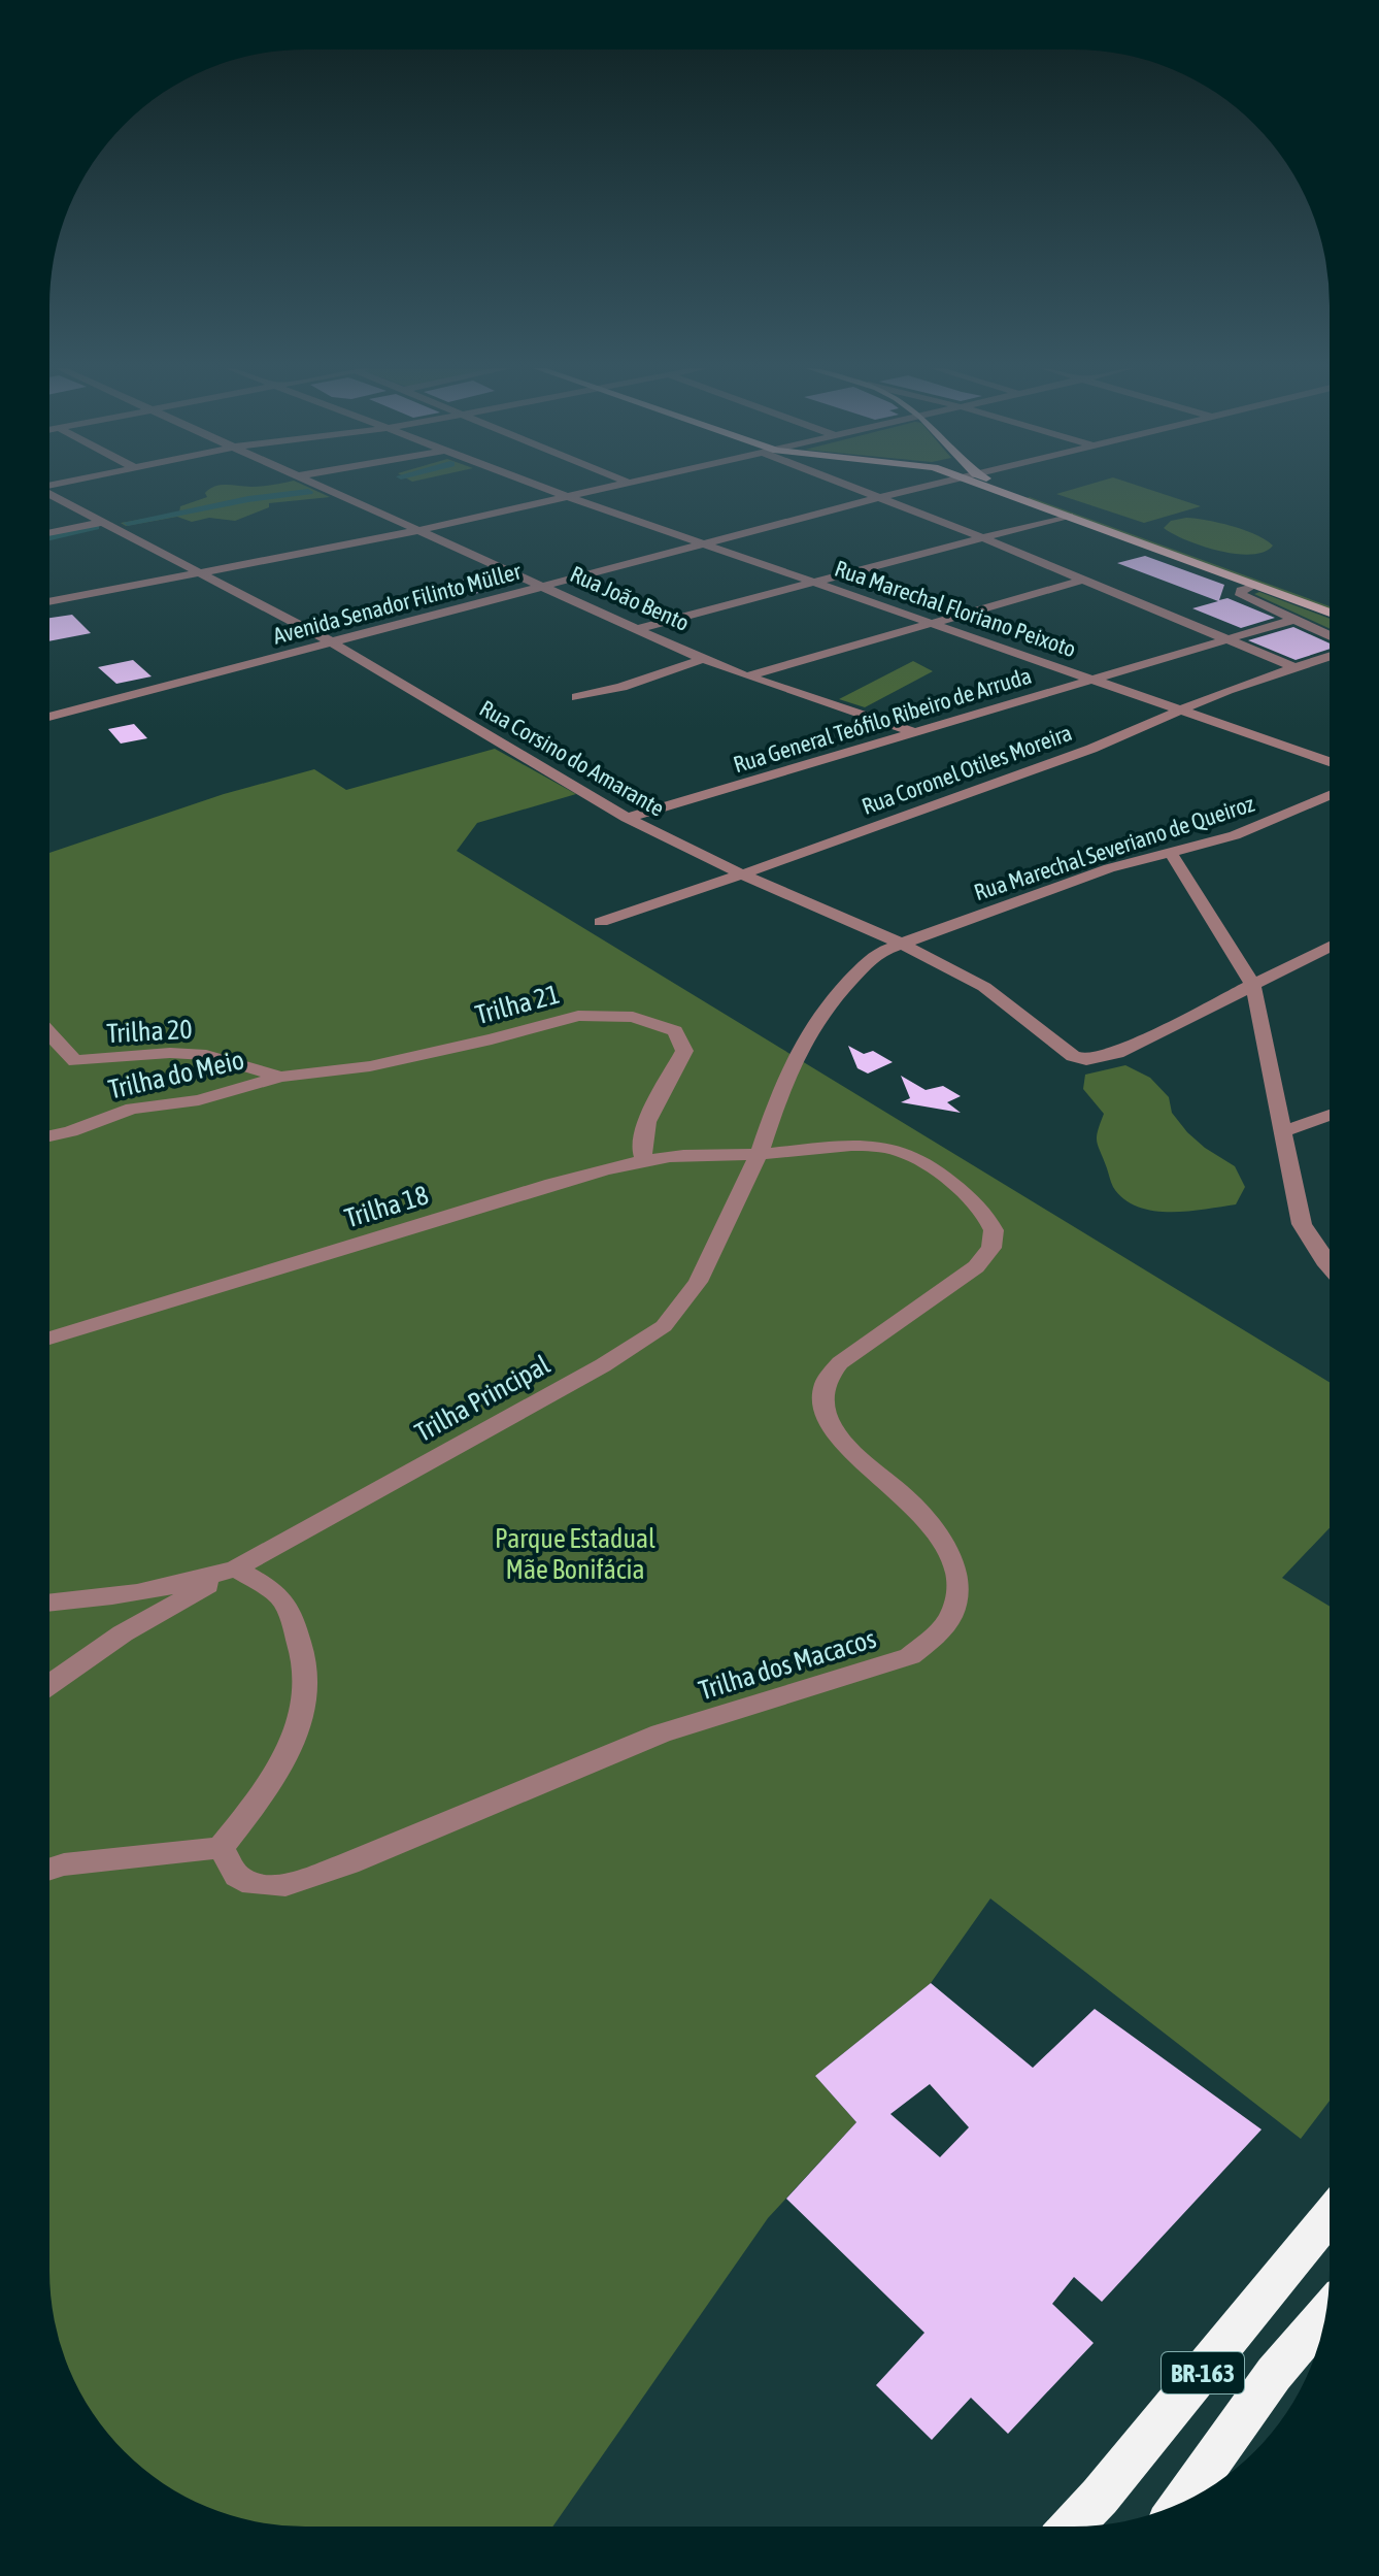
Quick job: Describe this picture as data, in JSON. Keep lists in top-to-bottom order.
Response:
{
  "streets": {
    "highway": ["BR-163"],
    "street": [
      "Rua João Bento",
      "Avenida Senador Filinto Müller",
      "Rua Marechal Floriano Peixoto",
      "Rua General Teófilo Ribeiro de Arruda",
      "Rua Corsino do Amarante",
      "Rua Coronel Otiles Moreira",
      "Rua Marechal Severiano de Queiroz",
      "Trilha 21",
      "Trilha 20",
      "Trilha do Meio",
      "Trilha 18",
      "Trilha Principal",
      "Trilha dos Macacos"
    ]
  },
  "crossings": [
    ["Rua João Bento", "Avenida Senador Filinto Müller"],
    ["Rua João Bento", "Rua General Teófilo Ribeiro de Arruda"],
    ["Avenida Senador Filinto Müller", "Rua Marechal Floriano Peixoto"],
    ["Avenida Senador Filinto Müller", "Rua Corsino do Amarante"],
    ["Rua Marechal Floriano Peixoto", "Rua General Teófilo Ribeiro de Arruda"],
    ["Rua Marechal Floriano Peixoto", "Rua Coronel Otiles Moreira"],
    ["Rua General Teófilo Ribeiro de Arruda", "Rua Corsino do Amarante"],
    ["Rua Corsino do Amarante", "Rua Coronel Otiles Moreira"],
    ["Rua Corsino do Amarante", "Rua Marechal Severiano de Queiroz"],
    ["Rua Marechal Severiano de Queiroz", "Trilha Principal"],
    ["Trilha 21", "Trilha 20"],
    ["Trilha 21", "Trilha do Meio"],
    ["Trilha 21", "Trilha 18"],
    ["Trilha 20", "Trilha do Meio"],
    ["Trilha 18", "Trilha Principal"],
    ["Trilha 18", "Trilha dos Macacos"],
    ["Trilha Principal", "Trilha dos Macacos"]
  ],
  "parks": ["Parque Estadual Mãe Bonifácia"]
}
